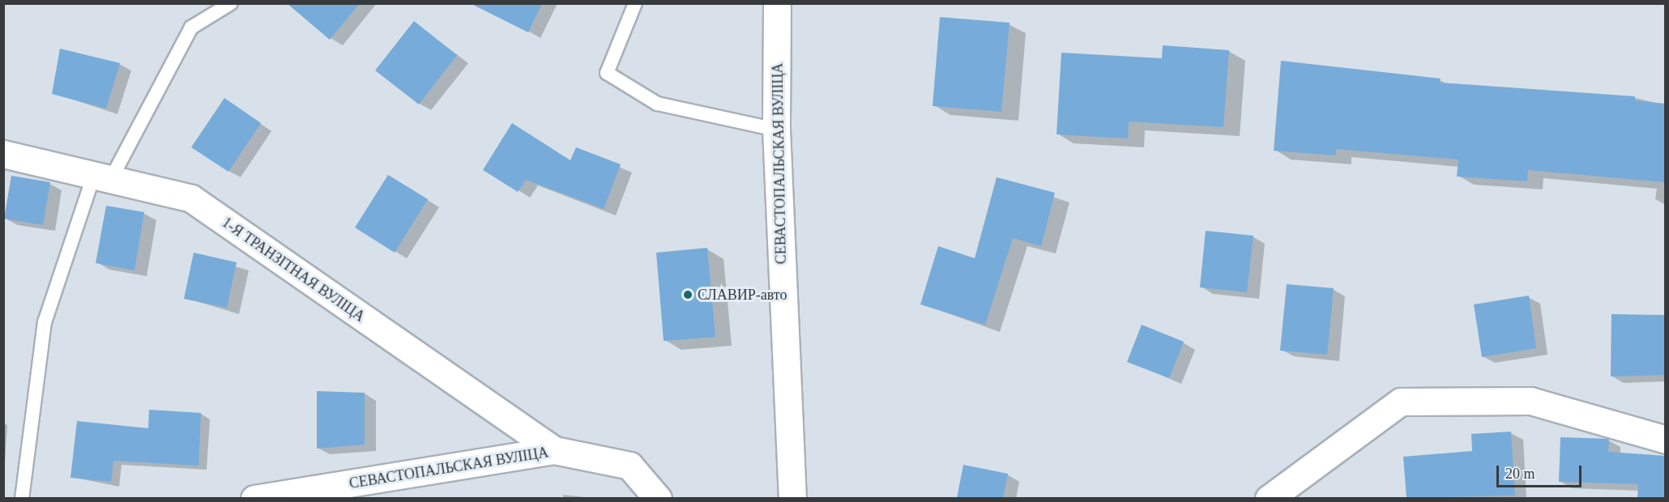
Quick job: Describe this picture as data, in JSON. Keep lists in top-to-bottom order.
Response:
{
  "streets": {
    "street": ["СЕВАСТОПАЛЬСКАЯ ВУЛІЦА", "1-Я ТРАНЗІТНАЯ ВУЛІЦА"]
  },
  "crossings": [
    ["СЕВАСТОПАЛЬСКАЯ ВУЛІЦА", "1-Я ТРАНЗІТНАЯ ВУЛІЦА"]
  ],
  "places": ["СЛАВИР-авто"],
  "scale_bar": "20 m"
}
